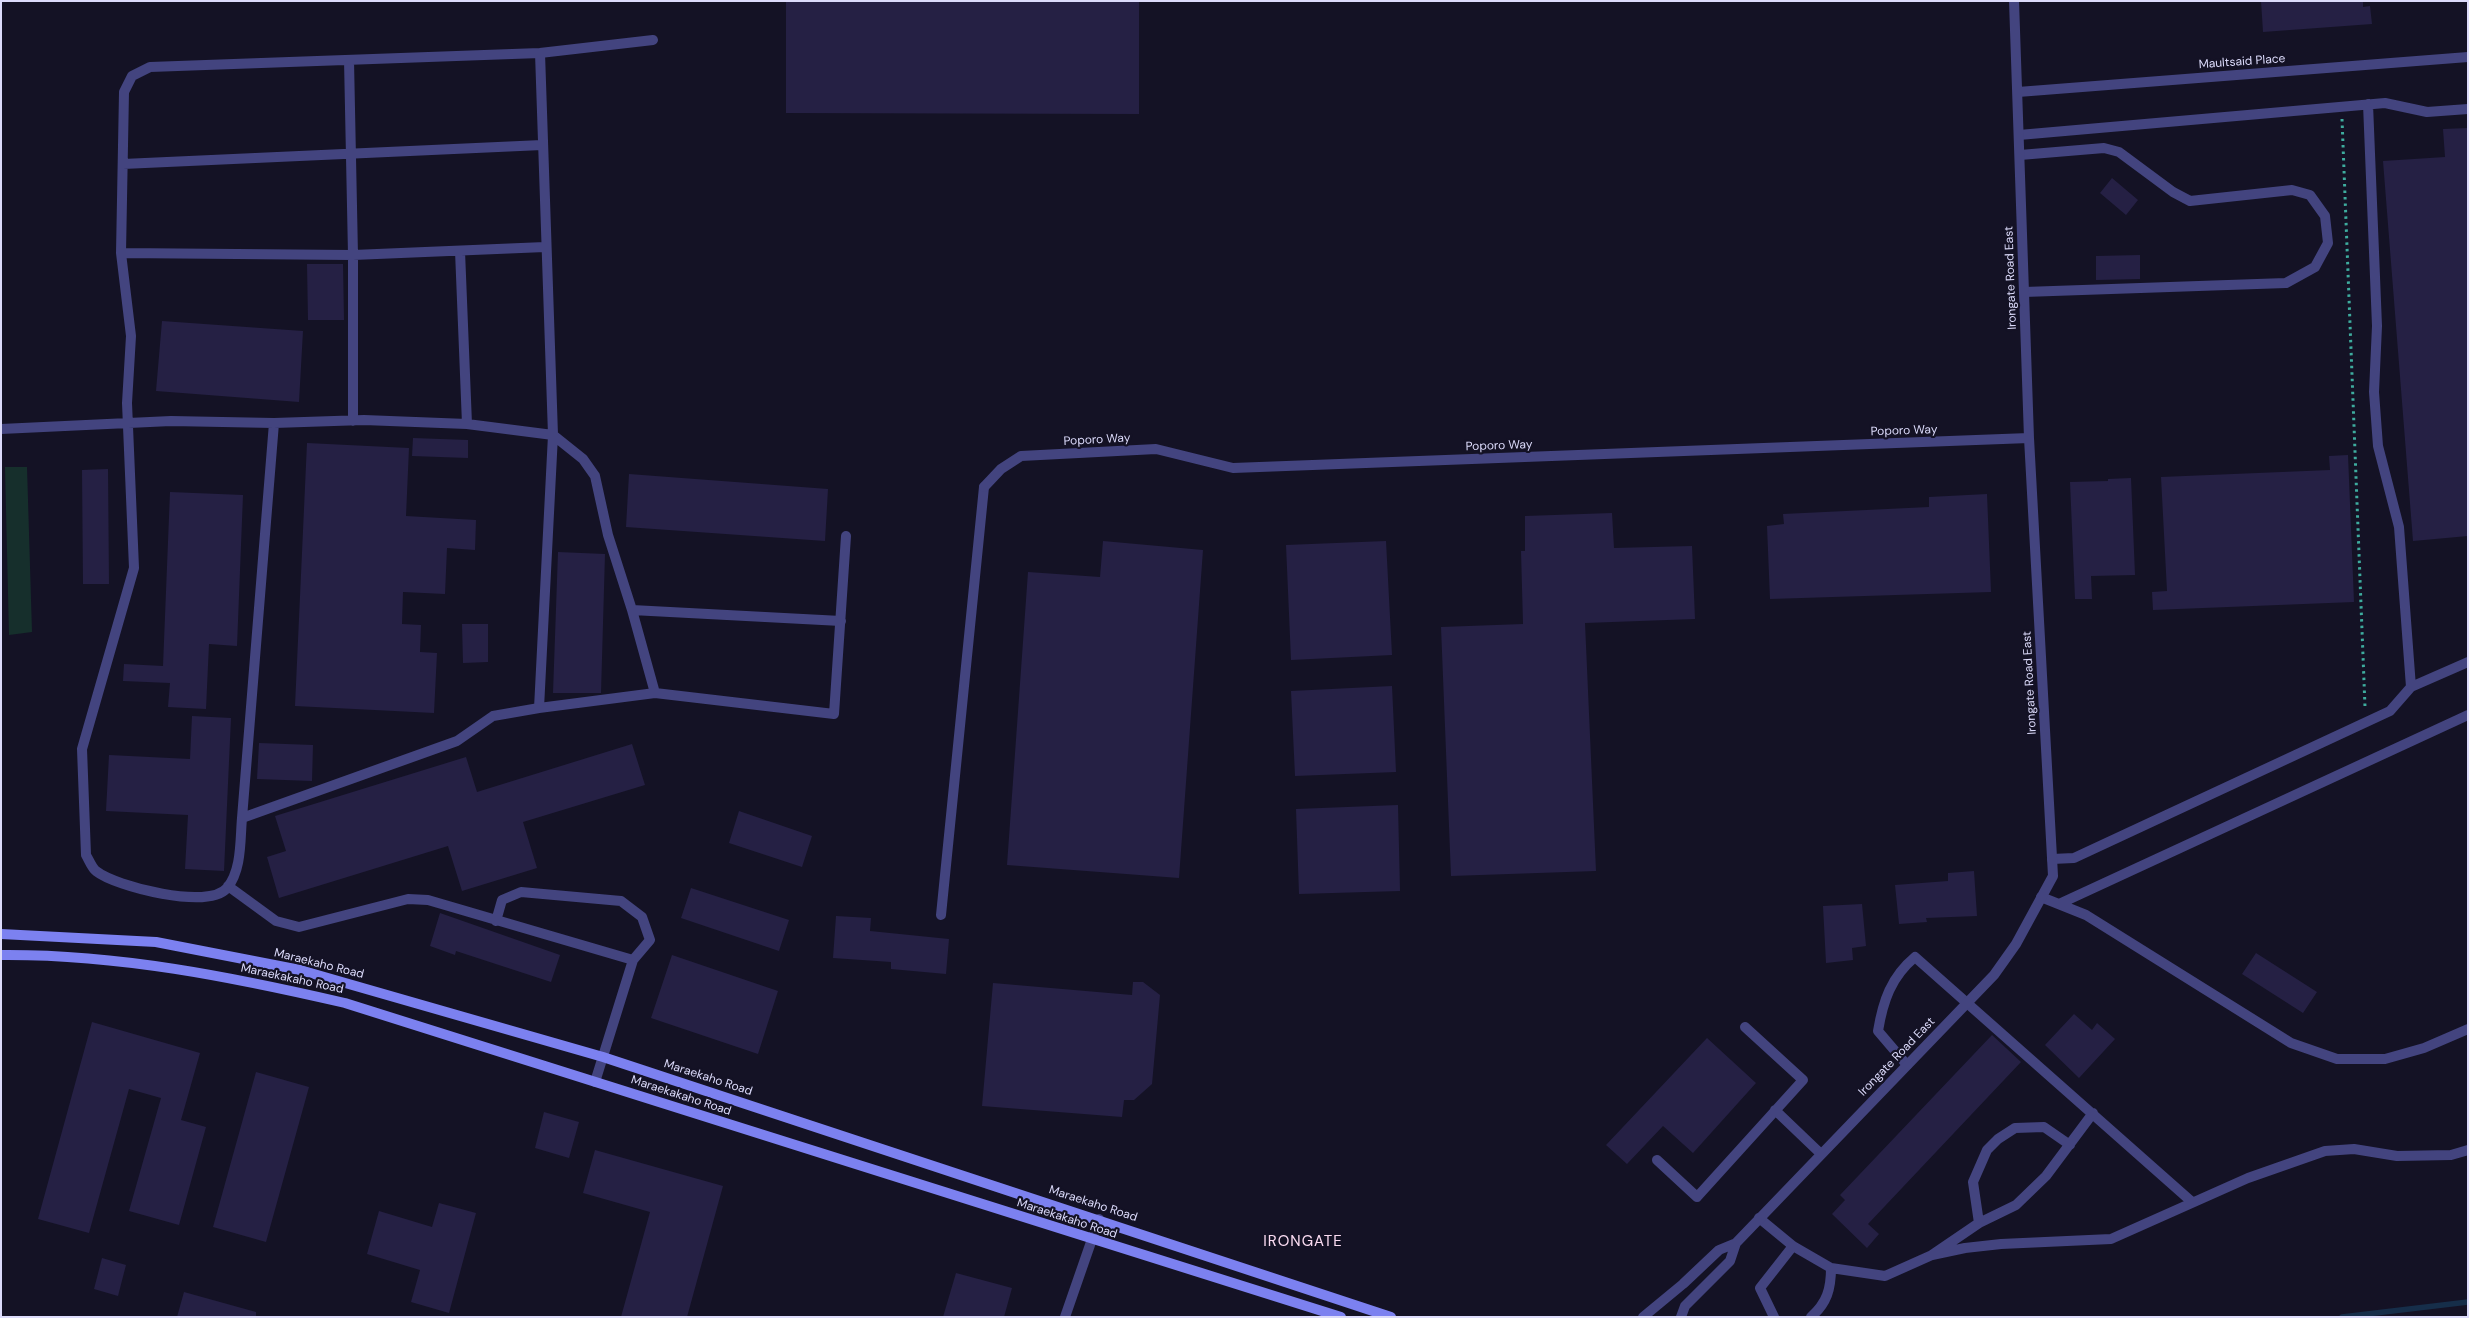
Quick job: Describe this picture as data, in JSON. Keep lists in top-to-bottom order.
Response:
{
  "streets": {
    "main road": ["Maraekaho Road", "Maraekakaho Road"],
    "street": ["Maultsaid Place", "Irongate Road East", "Poporo Way"]
  },
  "crossings": [
    ["Maultsaid Place", "Irongate Road East"],
    ["Irongate Road East", "Poporo Way"]
  ],
  "districts": ["IRONGATE"]
}
